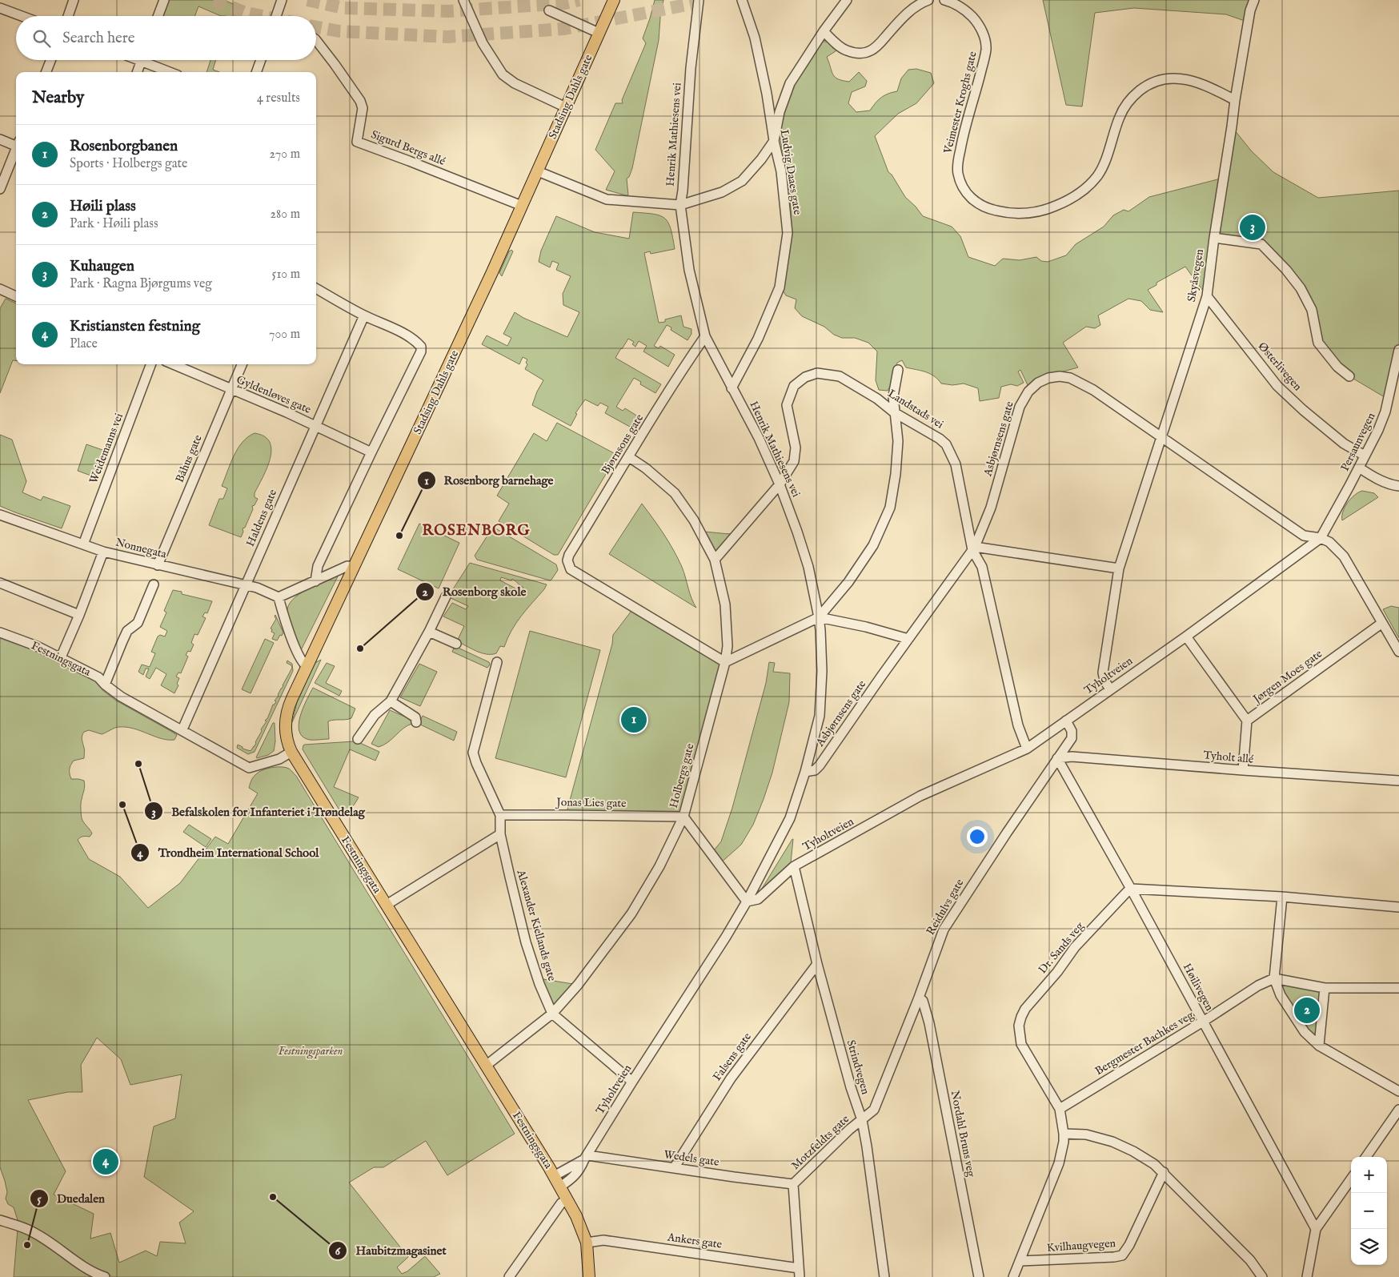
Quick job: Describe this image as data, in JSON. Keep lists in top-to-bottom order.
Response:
{
  "streets": {
    "main road": ["Stadsing Dahls gate", "Festningsgata"],
    "street": [
      "Veimester Kroghs gate",
      "Henrik Mathiesens vei",
      "Sigurd Bergs allé",
      "Ludvig Daaes gate",
      "Skyåsvegen",
      "Østerlivegen",
      "Gyldenløves gate",
      "Landstads vei",
      "Asbjørnsens gate",
      "Persaunvegen",
      "Bjørnsons gate",
      "Weidemanns vei",
      "Båhus gate",
      "Haldens gate",
      "Nonnegata",
      "Tyholtveien",
      "Jørgen Moes gate",
      "Tyholt allé",
      "Holbergs gate",
      "Jonas Lies gate",
      "Reidulvs gate",
      "Alexander Kiellands gate",
      "Dr. Sands veg",
      "Høilivegen",
      "Bergmester Bachkes veg",
      "Falsens gate",
      "Strindvegen",
      "Nordahl Bruns veg",
      "Motzfeldts gate",
      "Wedels gate",
      "Ankers gate",
      "Kvilhaugvegen"
    ]
  },
  "crossings": [
    ["Stadsing Dahls gate", "Sigurd Bergs allé"],
    ["Stadsing Dahls gate", "Festningsgata"],
    ["Veimester Kroghs gate", "Skyåsvegen"],
    ["Henrik Mathiesens vei", "Ludvig Daaes gate"],
    ["Henrik Mathiesens vei", "Landstads vei"],
    ["Henrik Mathiesens vei", "Asbjørnsens gate"],
    ["Henrik Mathiesens vei", "Bjørnsons gate"],
    ["Henrik Mathiesens vei", "Tyholtveien"],
    ["Skyåsvegen", "Østerlivegen"],
    ["Skyåsvegen", "Asbjørnsens gate"],
    ["Skyåsvegen", "Tyholtveien"],
    ["Østerlivegen", "Persaunvegen"],
    ["Gyldenløves gate", "Båhus gate"],
    ["Gyldenløves gate", "Haldens gate"],
    ["Landstads vei", "Asbjørnsens gate"],
    ["Landstads vei", "Tyholtveien"],
    ["Landstads vei", "Holbergs gate"],
    ["Asbjørnsens gate", "Persaunvegen"],
    ["Asbjørnsens gate", "Tyholtveien"],
    ["Asbjørnsens gate", "Jørgen Moes gate"],
    ["Persaunvegen", "Tyholtveien"],
    ["Bjørnsons gate", "Holbergs gate"],
    ["Weidemanns vei", "Nonnegata"],
    ["Båhus gate", "Nonnegata"],
    ["Haldens gate", "Nonnegata"],
    ["Haldens gate", "Festningsgata"],
    ["Festningsgata", "Tyholtveien"],
    ["Festningsgata", "Holbergs gate"],
    ["Festningsgata", "Ankers gate"],
    ["Tyholtveien", "Reidulvs gate"],
    ["Tyholtveien", "Alexander Kiellands gate"],
    ["Tyholtveien", "Strindvegen"],
    ["Tyholtveien", "Wedels gate"],
    ["Tyholt allé", "Reidulvs gate"],
    ["Tyholt allé", "Høilivegen"],
    ["Holbergs gate", "Jonas Lies gate"],
    ["Holbergs gate", "Alexander Kiellands gate"],
    ["Jonas Lies gate", "Alexander Kiellands gate"],
    ["Reidulvs gate", "Høilivegen"],
    ["Reidulvs gate", "Strindvegen"],
    ["Reidulvs gate", "Nordahl Bruns veg"],
    ["Reidulvs gate", "Motzfeldts gate"],
    ["Dr. Sands veg", "Høilivegen"],
    ["Dr. Sands veg", "Bergmester Bachkes veg"],
    ["Dr. Sands veg", "Kvilhaugvegen"],
    ["Høilivegen", "Bergmester Bachkes veg"],
    ["Falsens gate", "Strindvegen"],
    ["Falsens gate", "Wedels gate"],
    ["Strindvegen", "Motzfeldts gate"],
    ["Motzfeldts gate", "Wedels gate"],
    ["Motzfeldts gate", "Ankers gate"]
  ],
  "districts": ["ROSENBORG"],
  "parks": ["Festningsparken"],
  "places": [
    "Rosenborg barnehage",
    "Rosenborg skole",
    "Befalskolen for Infanteriet i Trøndelag",
    "Trondheim International School",
    "Haubitzmagasinet",
    "Duedalen"
  ],
  "page": {
    "search": "Search here",
    "heading": ["Nearby", "4 results"],
    "list": [
      {
        "mark": "1",
        "name": "Rosenborgbanen",
        "note": "Sports · Holbergs gate",
        "value": "270 m"
      },
      {
        "mark": "2",
        "name": "Høili plass",
        "note": "Park · Høili plass",
        "value": "280 m"
      },
      {
        "mark": "3",
        "name": "Kuhaugen",
        "note": "Park · Ragna Bjørgums veg",
        "value": "510 m"
      },
      {
        "mark": "4",
        "name": "Kristiansten festning",
        "note": "Place",
        "value": "700 m"
      }
    ],
    "pins": [
      "3",
      "1",
      "2",
      "4"
    ],
    "map_buttons": ["+", "−"]
  }
}
